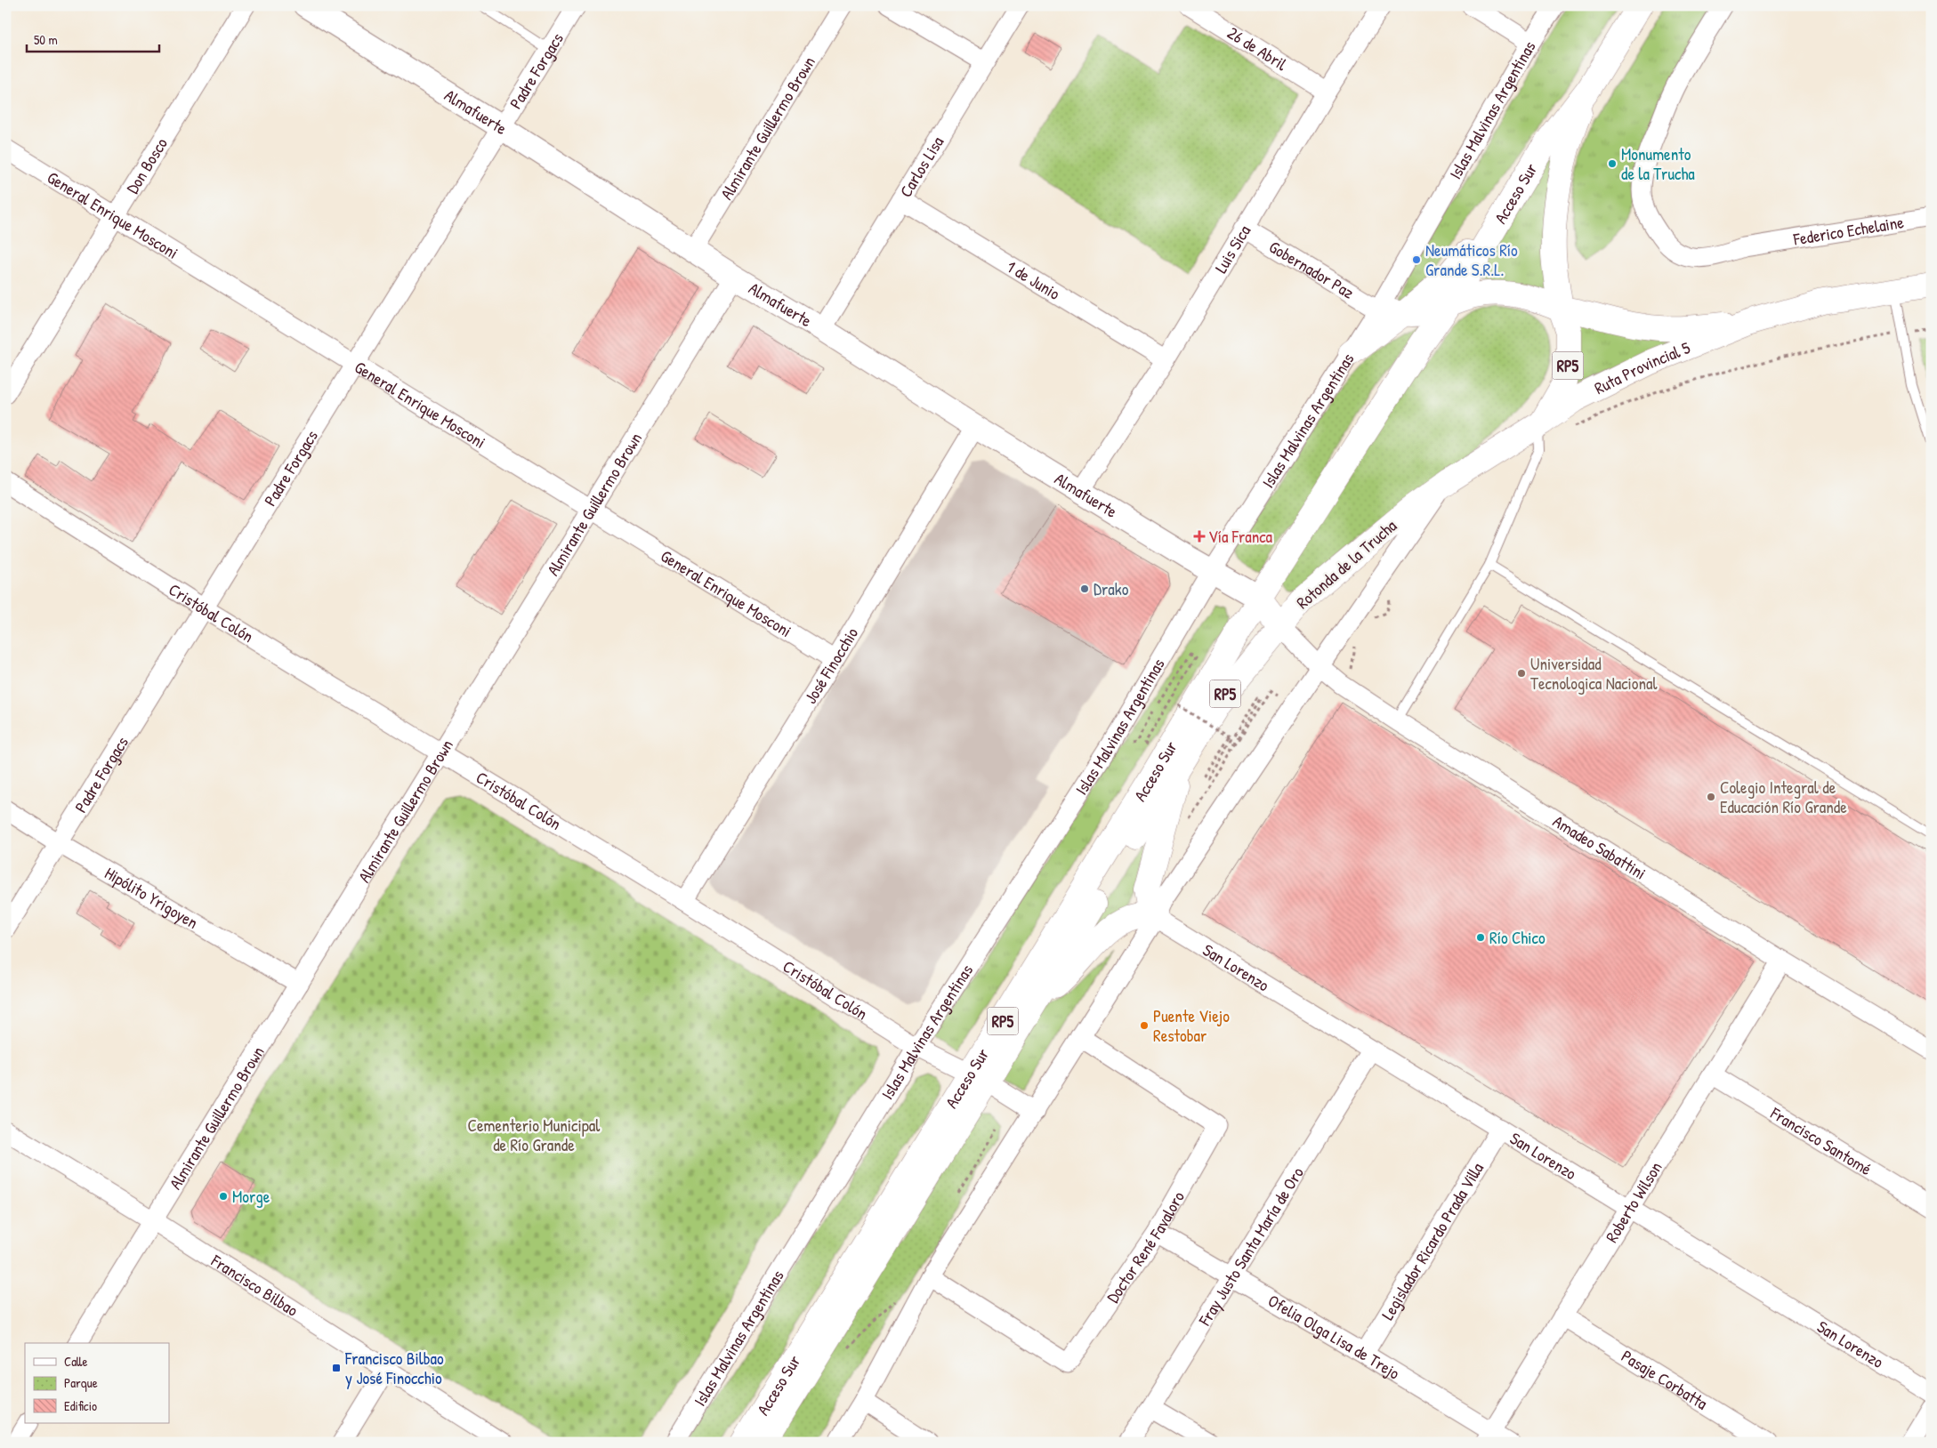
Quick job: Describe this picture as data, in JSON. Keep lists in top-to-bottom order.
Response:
{
  "streets": {
    "main road": [
      "Acceso Sur",
      "RP5",
      "Ruta Provincial 5",
      "Rotonda de la Trucha"
    ],
    "street": [
      "26 de Abril",
      "Padre Forgacs",
      "Islas Malvinas Argentinas",
      "Almafuerte",
      "Almirante Guillermo Brown",
      "Don Bosco",
      "Carlos Lisa",
      "General Enrique Mosconi",
      "Federico Echelaine",
      "Luis Sica",
      "Gobernador Paz",
      "1 de Junio",
      "Cristóbal Colón",
      "José Finocchio",
      "Amadeo Sabattini",
      "Hipólito Yrigoyen",
      "San Lorenzo",
      "Francisco Santomé",
      "Roberto Wilson",
      "Legislador Ricardo Prada Villa",
      "Doctor René Favaloro",
      "Fray Justo Santa María de Oro",
      "Francisco Bilbao",
      "Ofelia Olga Lisa de Trejo",
      "Pasaje Corbatta"
    ]
  },
  "crossings": [
    ["26 de Abril", "Luis Sica"],
    ["Padre Forgacs", "Almafuerte"],
    ["Padre Forgacs", "General Enrique Mosconi"],
    ["Padre Forgacs", "Cristóbal Colón"],
    ["Padre Forgacs", "Hipólito Yrigoyen"],
    ["Islas Malvinas Argentinas", "Almafuerte"],
    ["Islas Malvinas Argentinas", "Gobernador Paz"],
    ["Islas Malvinas Argentinas", "Cristóbal Colón"],
    ["Almafuerte", "Almirante Guillermo Brown"],
    ["Almafuerte", "Carlos Lisa"],
    ["Almafuerte", "Acceso Sur"],
    ["Almafuerte", "Luis Sica"],
    ["Almafuerte", "RP5"],
    ["Almafuerte", "José Finocchio"],
    ["Almirante Guillermo Brown", "General Enrique Mosconi"],
    ["Almirante Guillermo Brown", "Cristóbal Colón"],
    ["Almirante Guillermo Brown", "Hipólito Yrigoyen"],
    ["Almirante Guillermo Brown", "Francisco Bilbao"],
    ["Don Bosco", "General Enrique Mosconi"],
    ["Carlos Lisa", "1 de Junio"],
    ["Acceso Sur", "RP5"],
    ["Acceso Sur", "Ruta Provincial 5"],
    ["Acceso Sur", "Rotonda de la Trucha"],
    ["Acceso Sur", "Cristóbal Colón"],
    ["Acceso Sur", "Amadeo Sabattini"],
    ["General Enrique Mosconi", "José Finocchio"],
    ["Luis Sica", "Gobernador Paz"],
    ["Luis Sica", "1 de Junio"],
    ["RP5", "Ruta Provincial 5"],
    ["RP5", "Rotonda de la Trucha"],
    ["Ruta Provincial 5", "Rotonda de la Trucha"],
    ["Rotonda de la Trucha", "Amadeo Sabattini"],
    ["Cristóbal Colón", "José Finocchio"],
    ["Amadeo Sabattini", "Roberto Wilson"],
    ["San Lorenzo", "Roberto Wilson"],
    ["San Lorenzo", "Legislador Ricardo Prada Villa"],
    ["San Lorenzo", "Fray Justo Santa María de Oro"],
    ["Francisco Santomé", "Roberto Wilson"],
    ["Roberto Wilson", "Ofelia Olga Lisa de Trejo"],
    ["Roberto Wilson", "Pasaje Corbatta"],
    ["Legislador Ricardo Prada Villa", "Ofelia Olga Lisa de Trejo"],
    ["Doctor René Favaloro", "Ofelia Olga Lisa de Trejo"],
    ["Fray Justo Santa María de Oro", "Ofelia Olga Lisa de Trejo"]
  ],
  "parks": ["Cementerio Municipal de Río Grande"],
  "places": {
    "other": [
      "Monumento de la Trucha",
      "Neumáticos Río Grande S.R.L.",
      "Drako",
      "Universidad Tecnologica Nacional",
      "Colegio Integral de Educación Río Grande",
      "Río Chico",
      "Puente Viejo Restobar",
      "Morge"
    ],
    "health": ["Vía Franca"],
    "transit": ["Francisco Bilbao y José Finocchio"]
  },
  "legend": ["Calle", "Parque", "Edificio"],
  "scale_bar": "50 m"
}
